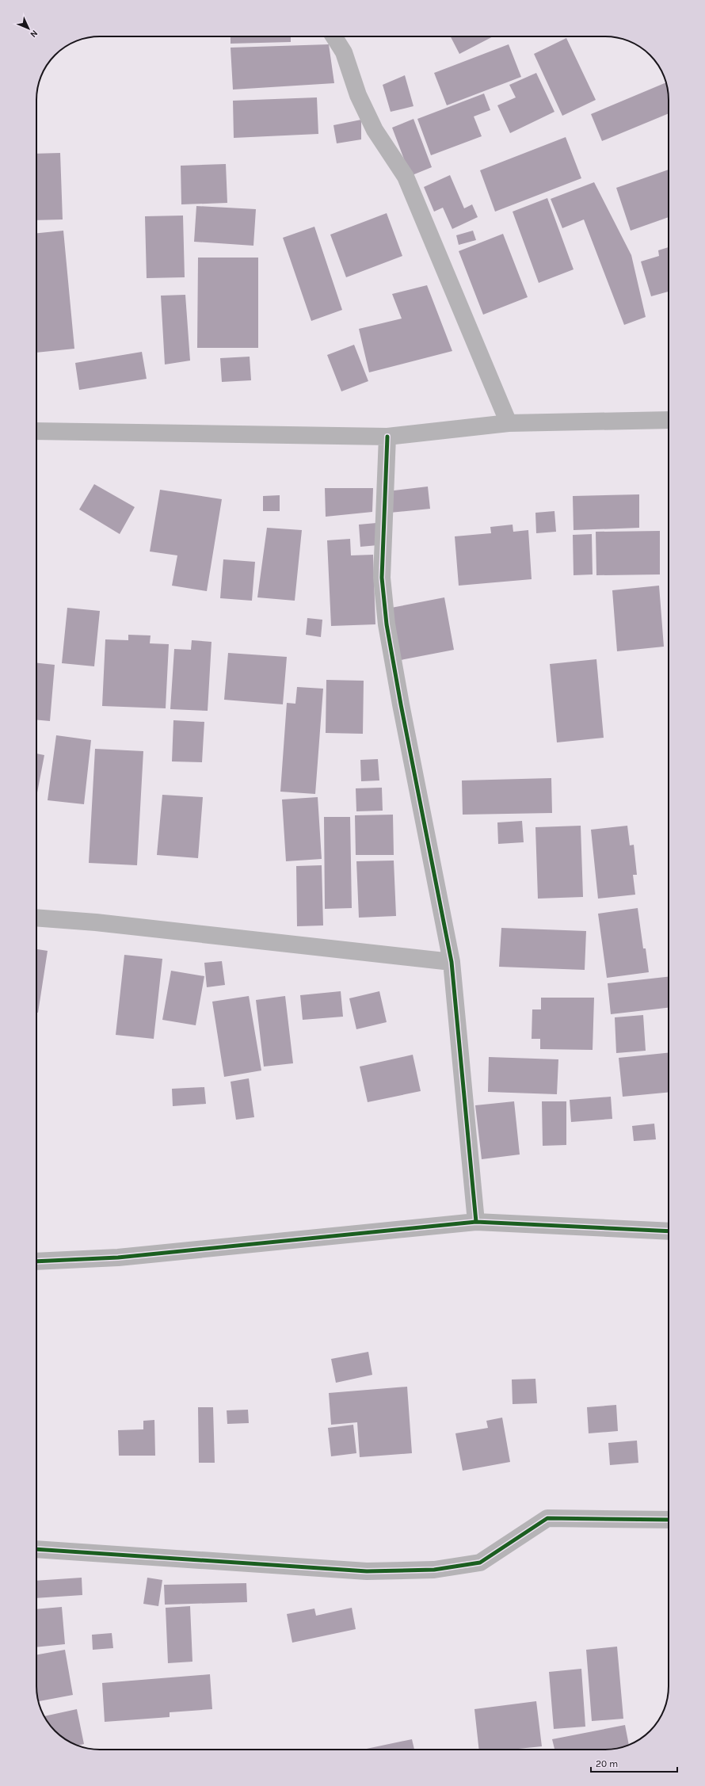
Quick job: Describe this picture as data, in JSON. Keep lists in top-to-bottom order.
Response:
{
  "scale_bar": "20 m",
  "north": "bottom right"
}
